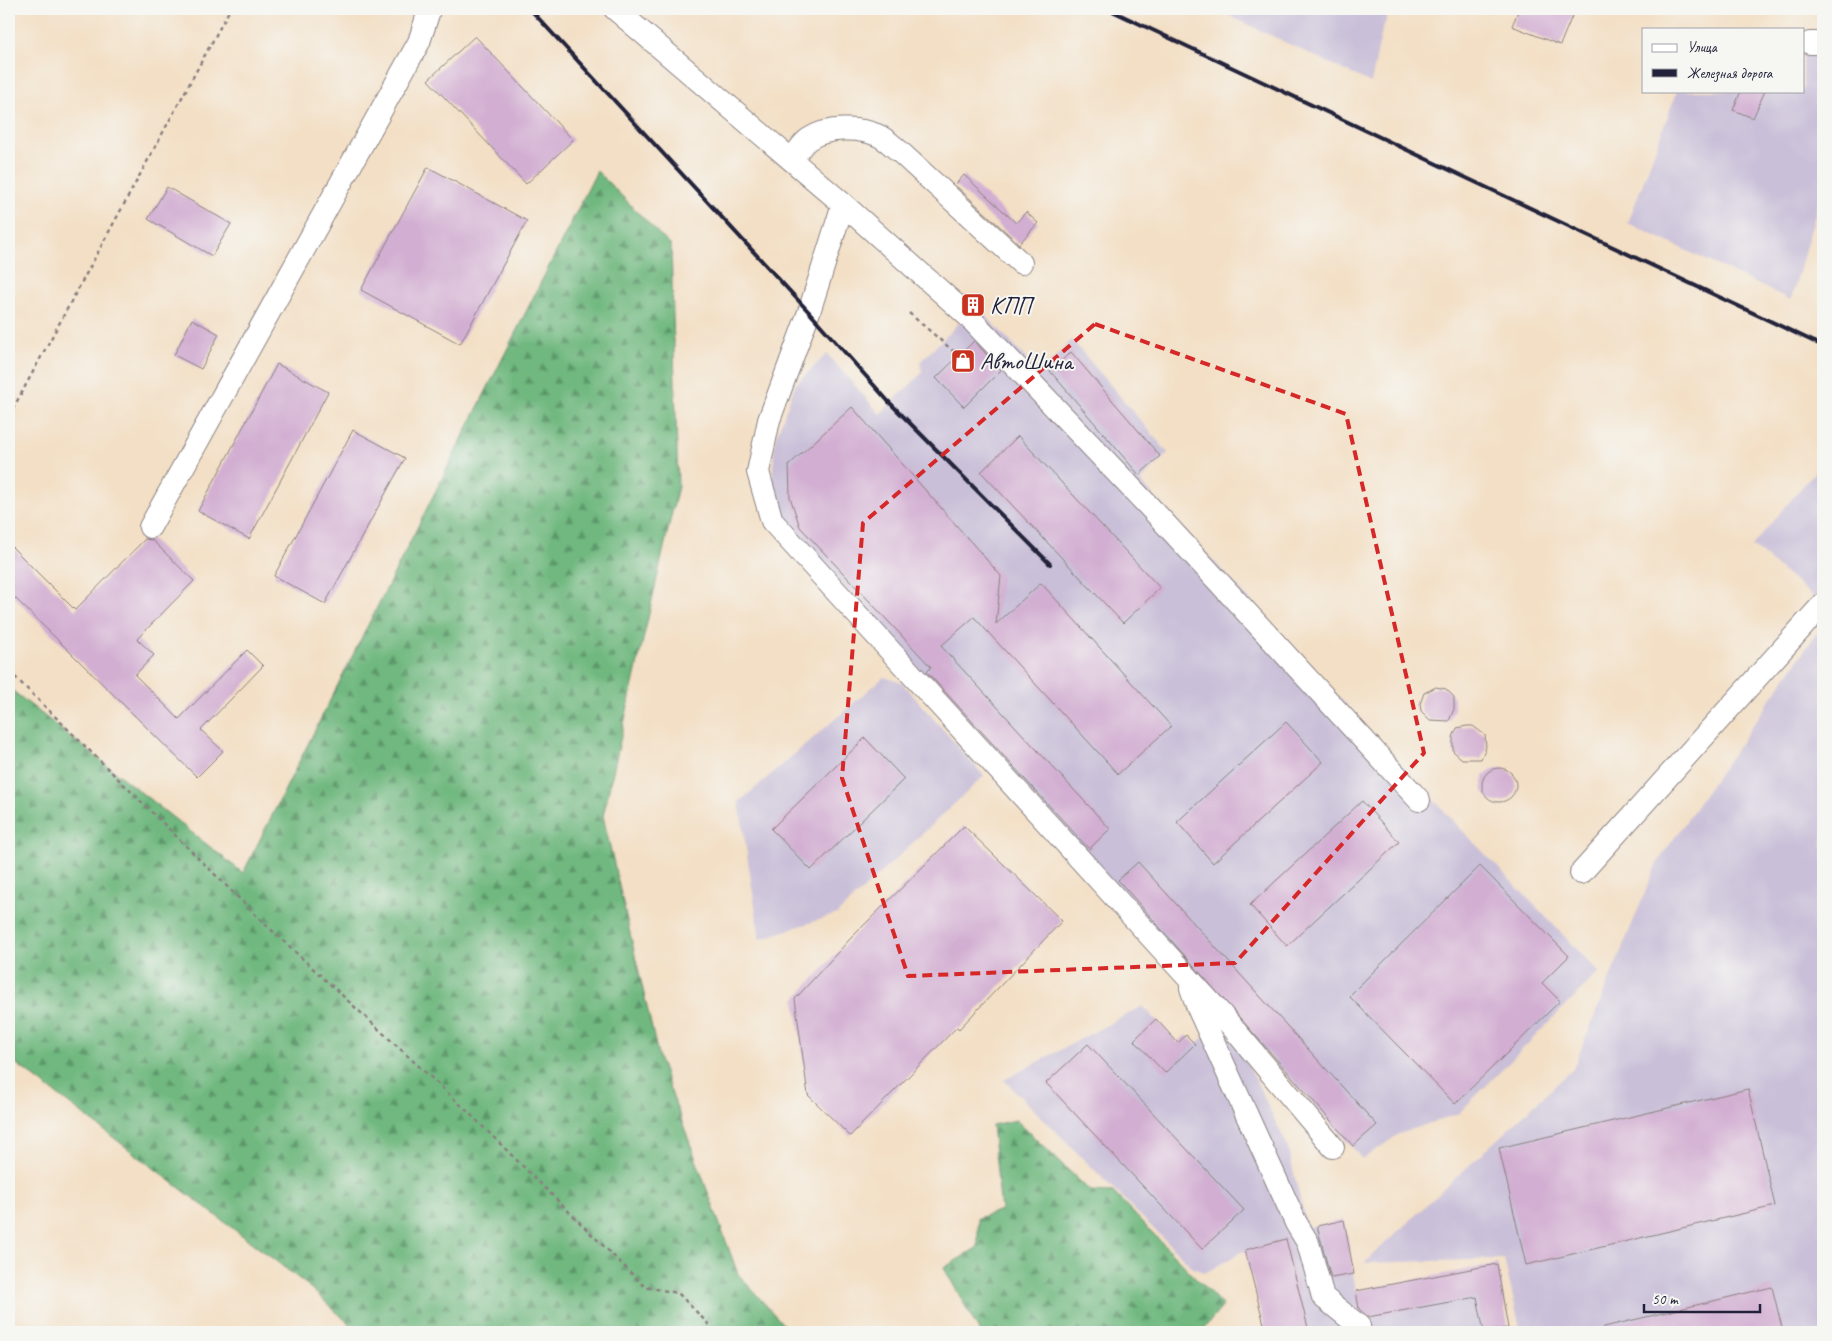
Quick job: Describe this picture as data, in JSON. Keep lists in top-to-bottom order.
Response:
{
  "places": {
    "building": ["КПП"],
    "shop": ["АвтоШина"]
  },
  "legend": ["Улица", "Железная дорога"],
  "scale_bar": "50 m"
}
